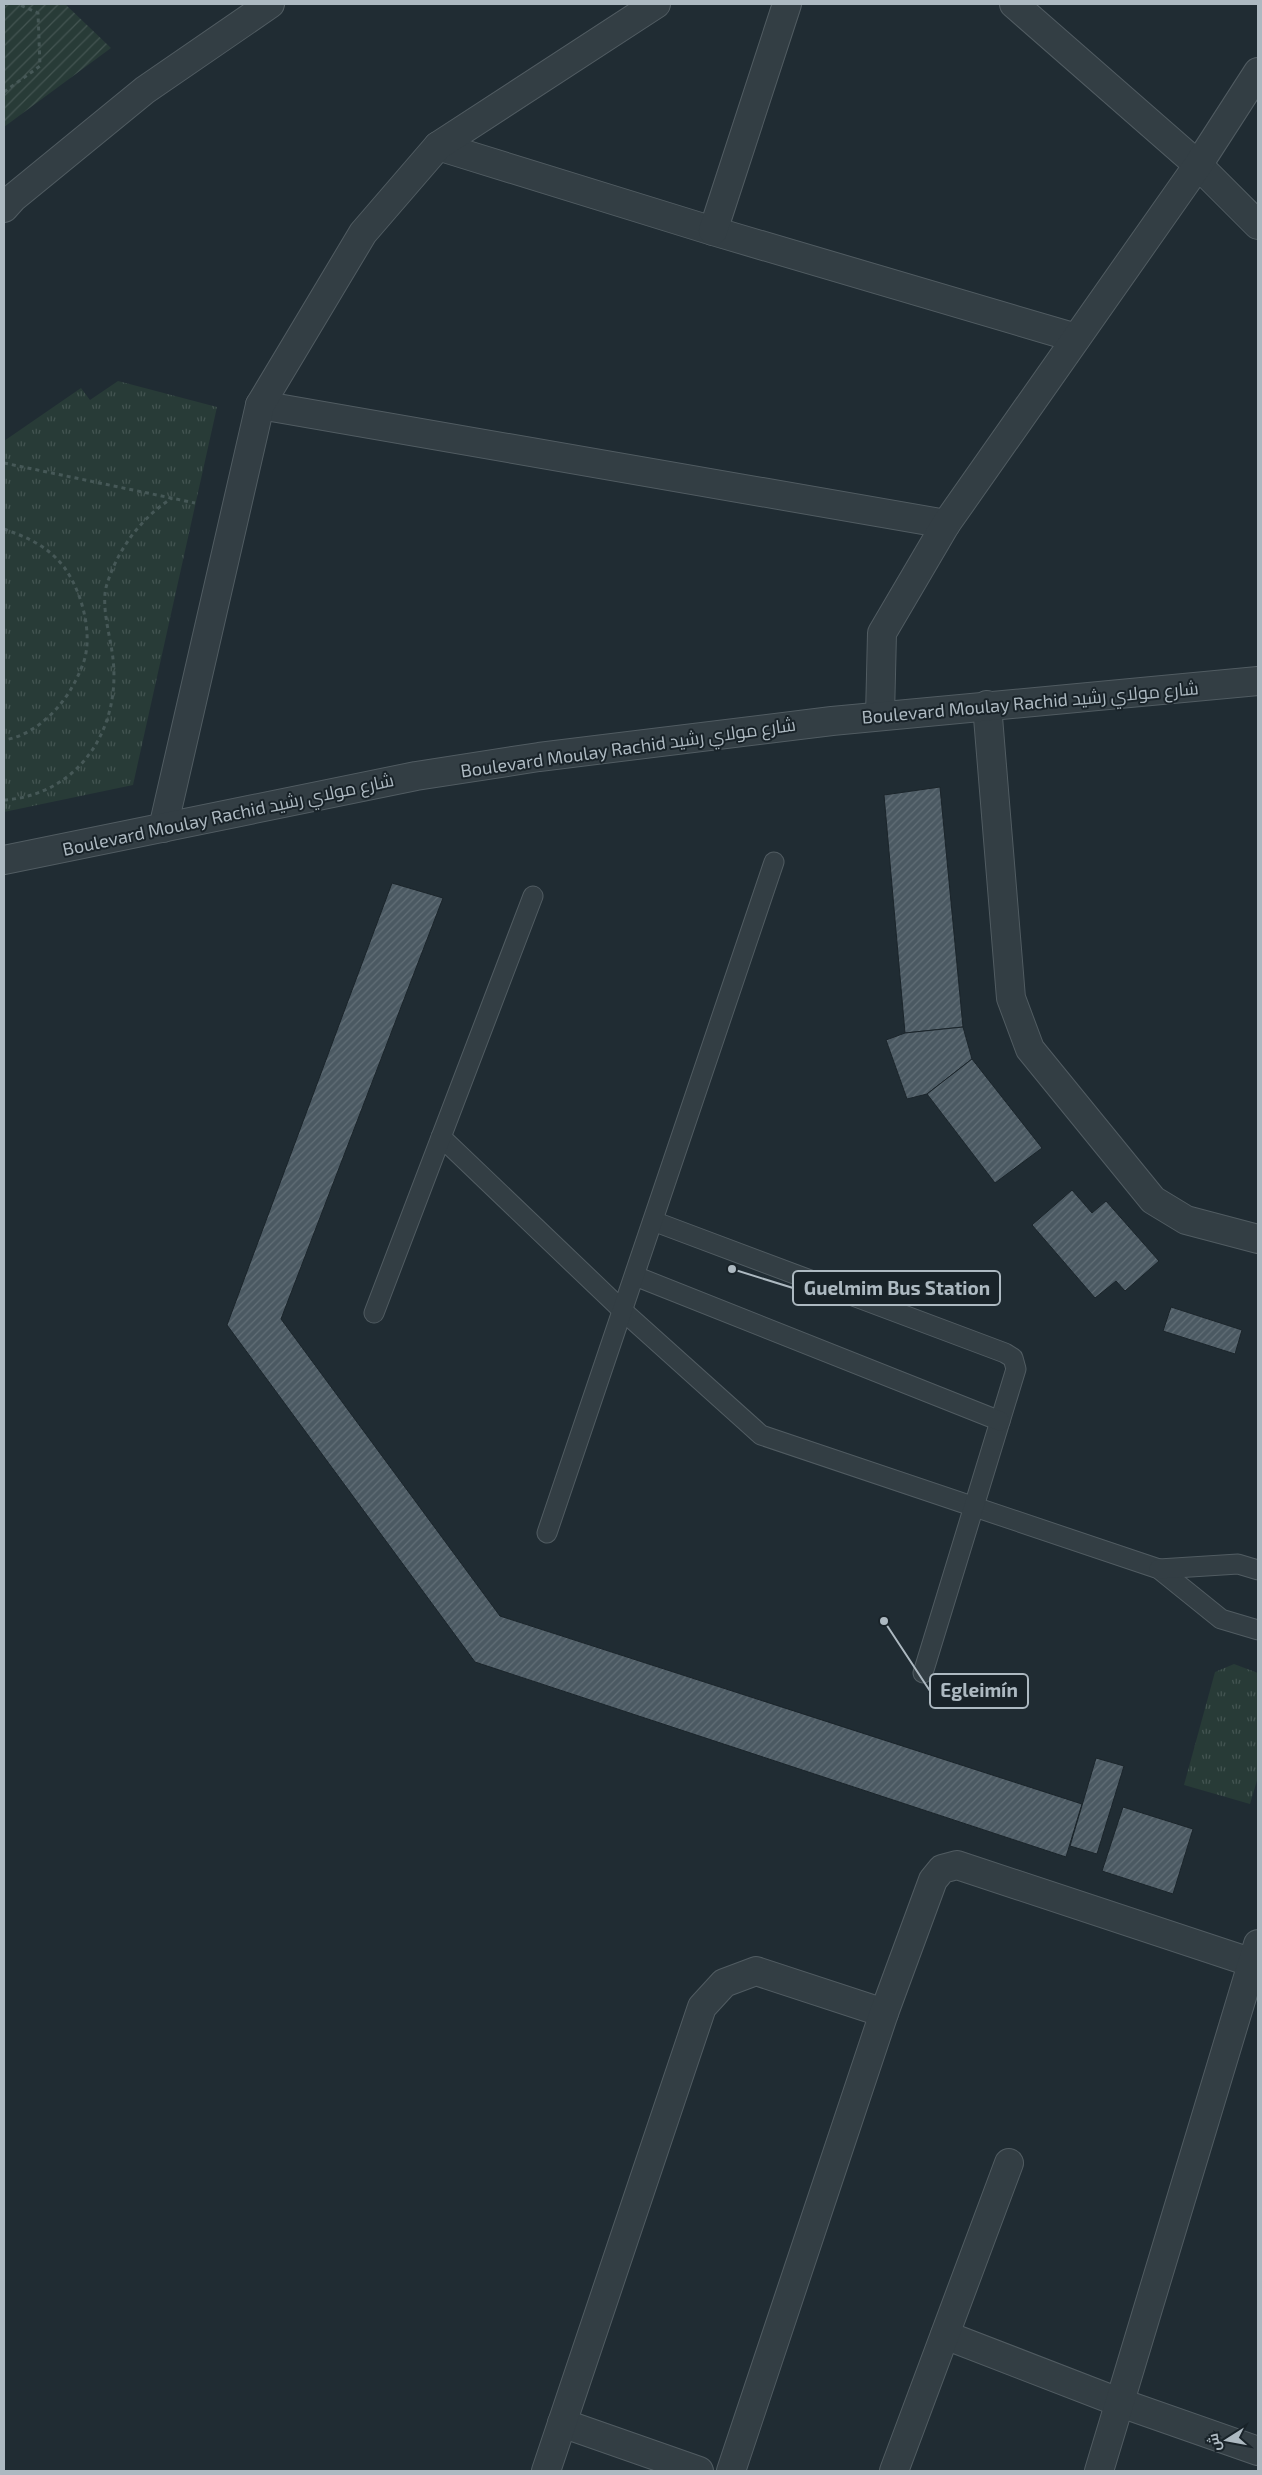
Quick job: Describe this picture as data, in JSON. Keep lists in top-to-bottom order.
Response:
{
  "streets": {
    "street": ["Boulevard Moulay Rachid شارع مولاي رشيد"]
  },
  "places": ["Guelmim Bus Station", "Egleimín"],
  "north": "left"
}
